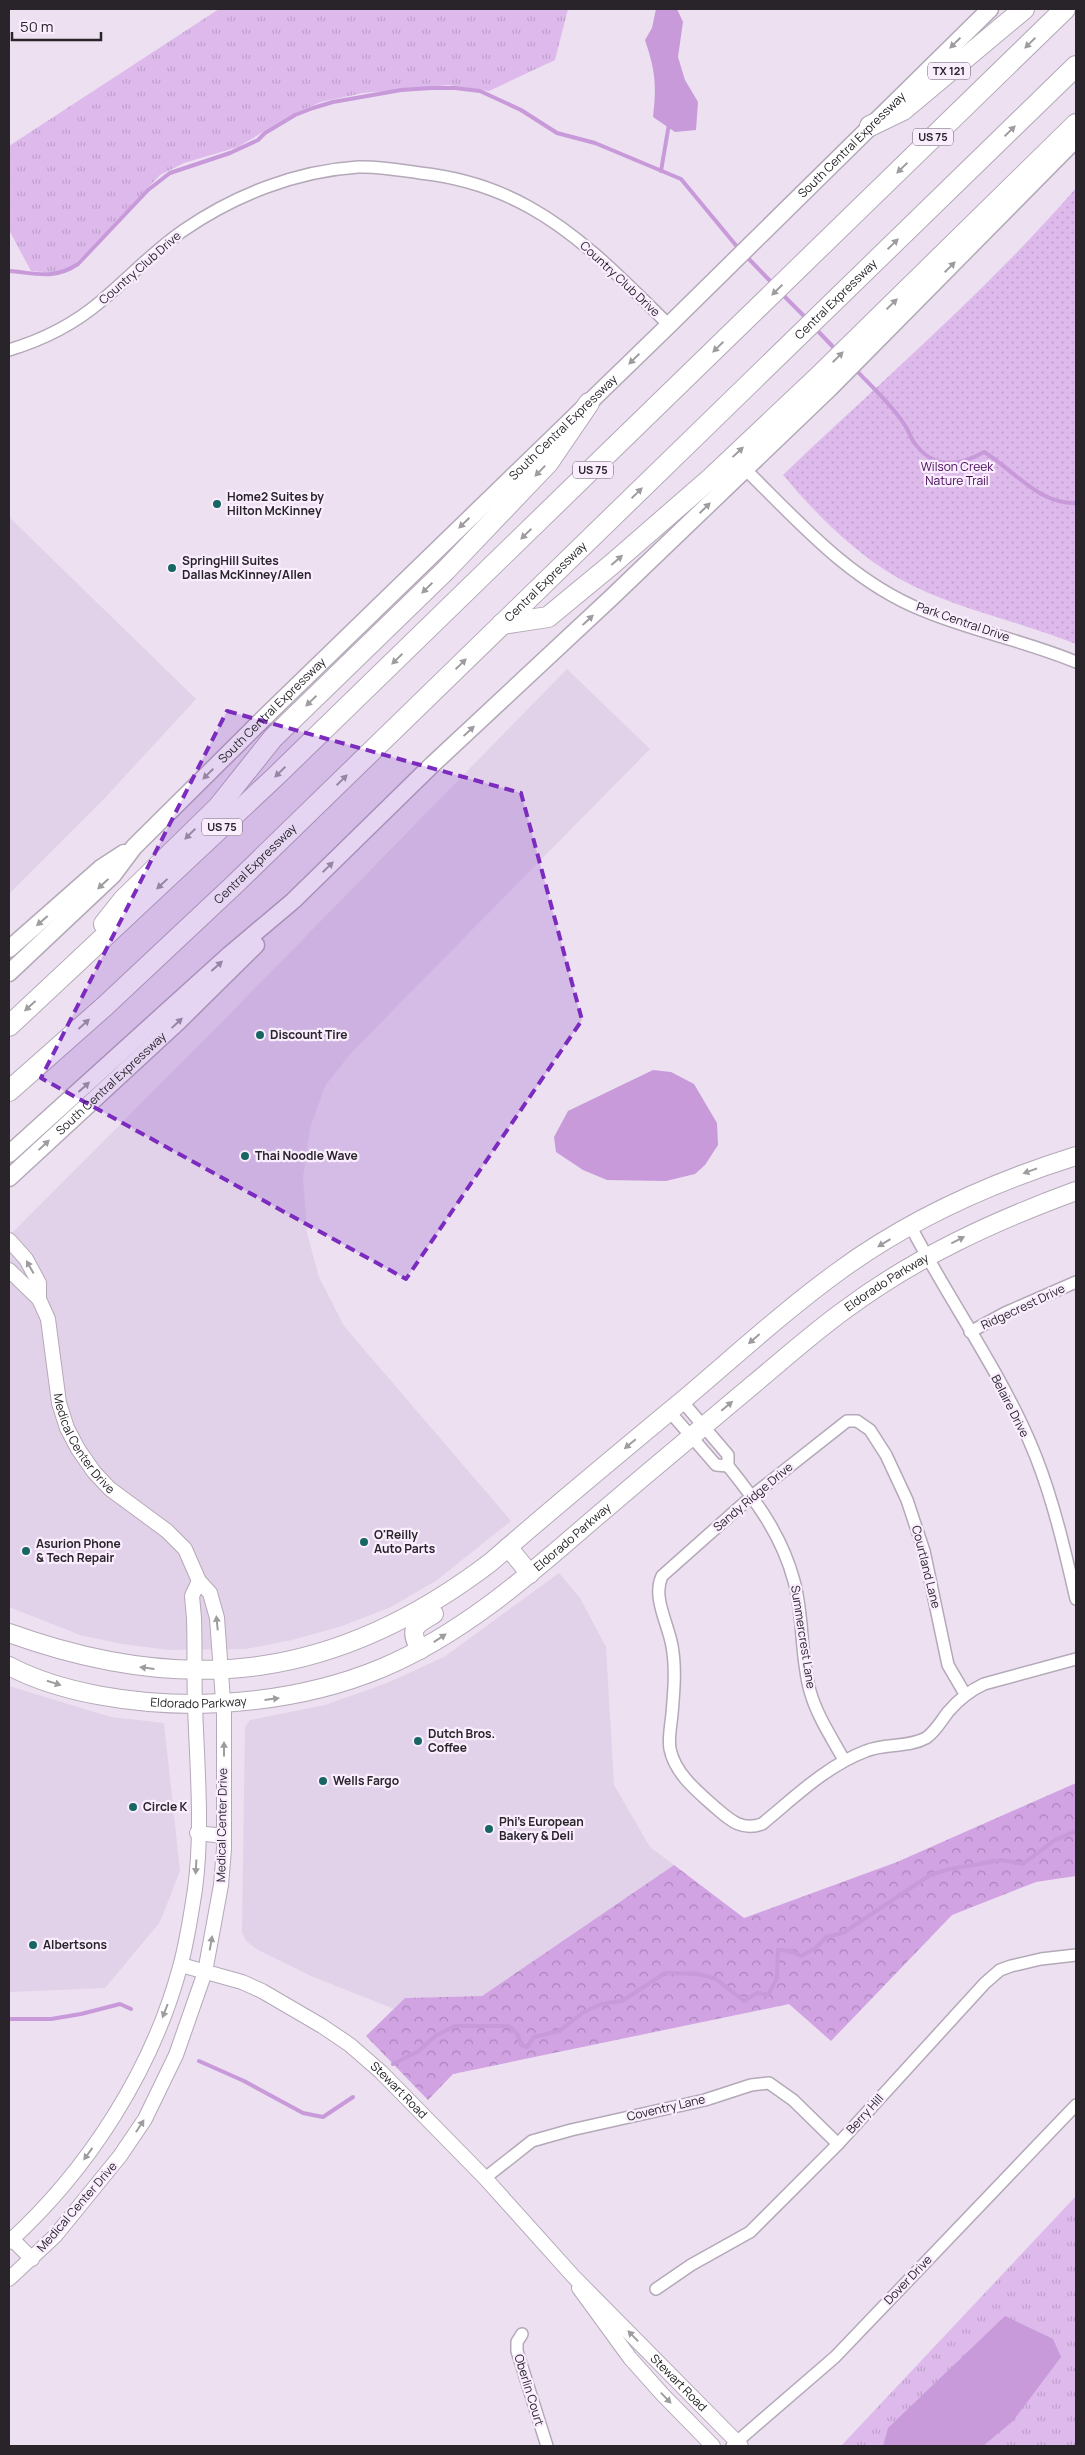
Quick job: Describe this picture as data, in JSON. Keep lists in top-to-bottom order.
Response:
{
  "streets": {
    "highway": ["TX 121", "US 75", "Central Expressway"],
    "main road": ["South Central Expressway", "Eldorado Parkway"],
    "street": [
      "Country Club Drive",
      "Park Central Drive",
      "Ridgecrest Drive",
      "Belaire Drive",
      "Medical Center Drive",
      "Sandy Ridge Drive",
      "Courtland Lane",
      "Summercrest Lane",
      "Stewart Road",
      "Coventry Lane",
      "Berry Hill",
      "Dover Drive",
      "Oberlin Court"
    ]
  },
  "crossings": [
    ["TX 121", "South Central Expressway"],
    ["South Central Expressway", "Country Club Drive"],
    ["South Central Expressway", "Park Central Drive"],
    ["Eldorado Parkway", "Belaire Drive"],
    ["Eldorado Parkway", "Medical Center Drive"],
    ["Eldorado Parkway", "Summercrest Lane"],
    ["Ridgecrest Drive", "Belaire Drive"],
    ["Medical Center Drive", "Stewart Road"],
    ["Sandy Ridge Drive", "Courtland Lane"],
    ["Sandy Ridge Drive", "Summercrest Lane"],
    ["Stewart Road", "Coventry Lane"],
    ["Stewart Road", "Dover Drive"],
    ["Coventry Lane", "Berry Hill"]
  ],
  "parks": ["Wilson Creek Nature Trail"],
  "places": [
    "Home2 Suites by Hilton McKinney",
    "SpringHill Suites Dallas McKinney/Allen",
    "Discount Tire",
    "Thai Noodle Wave",
    "O'Reilly Auto Parts",
    "Asurion Phone & Tech Repair",
    "Dutch Bros. Coffee",
    "Wells Fargo",
    "Circle K",
    "Phi's European Bakery & Deli",
    "Albertsons"
  ],
  "scale_bar": "50 m"
}
